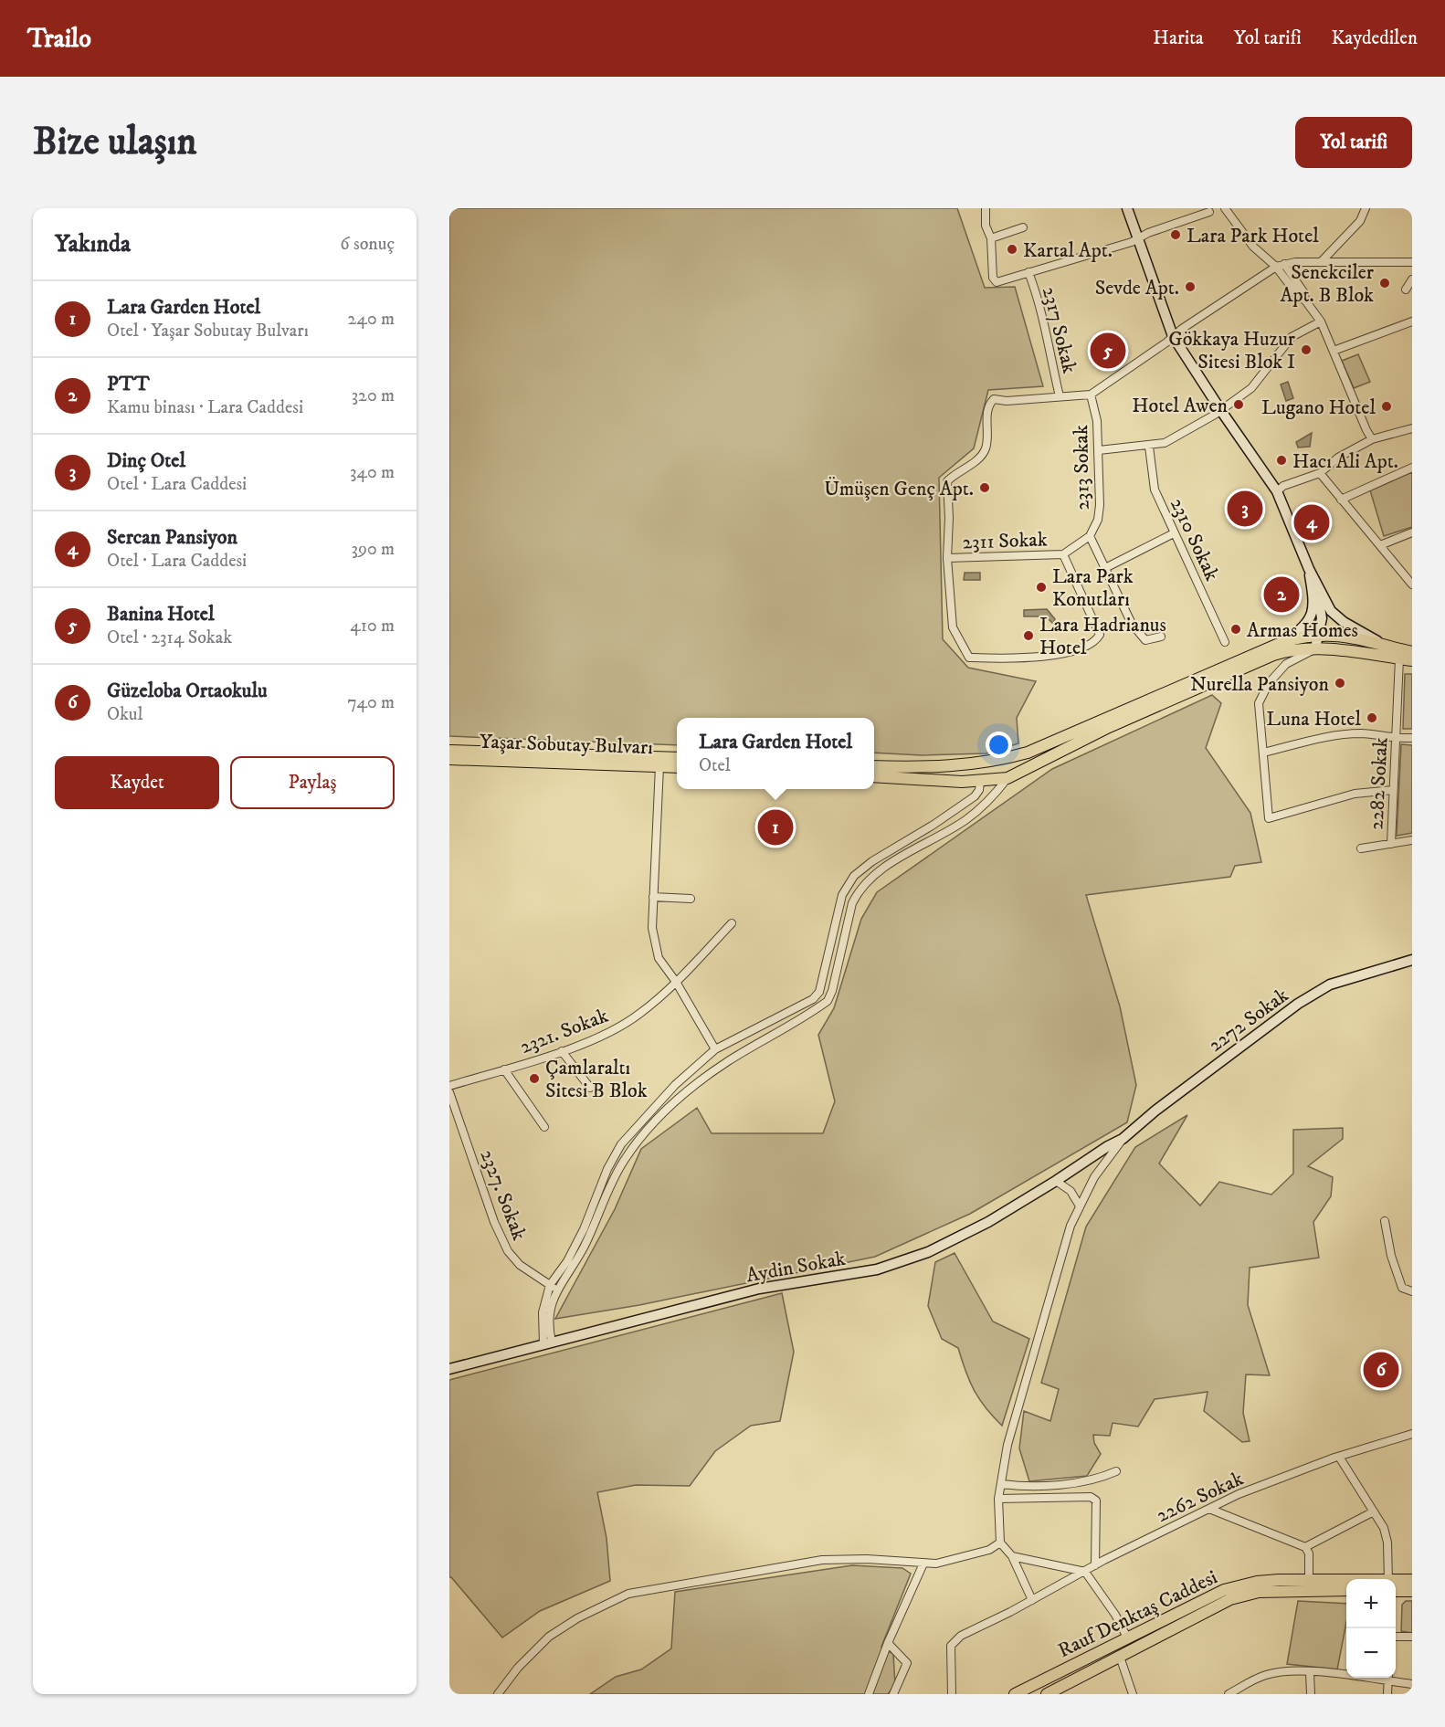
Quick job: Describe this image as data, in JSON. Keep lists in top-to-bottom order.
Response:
{
  "streets": {
    "main road": ["Yaşar Sobutay Bulvarı", "Rauf Denktaş Caddesi"],
    "street": [
      "2317 Sokak",
      "2313 Sokak",
      "2310 Sokak",
      "2311 Sokak",
      "2282 Sokak",
      "2272 Sokak",
      "2321. Sokak",
      "2327. Sokak",
      "Aydin Sokak",
      "2262 Sokak"
    ]
  },
  "crossings": [
    ["2313 Sokak", "2311 Sokak"],
    ["2272 Sokak", "Aydin Sokak"]
  ],
  "places": [
    "Lara Park Hotel",
    "Kartal Apt.",
    "Senekciler Apt. B Blok",
    "Sevde Apt.",
    "Gökkaya Huzur Sitesi Blok I",
    "Hotel Awen",
    "Lugano Hotel",
    "Hacı Ali Apt.",
    "Ümüşen Genç Apt.",
    "Lara Park Konutları",
    "Armas Homes",
    "Lara Hadrianus Hotel",
    "Nurella Pansiyon",
    "Luna Hotel",
    "Çamlaraltı Sitesi B Blok"
  ],
  "page": {
    "header": "Trailo",
    "nav": ["Harita", "Yol tarifi", "Kaydedilen"],
    "buttons": [
      "Yol tarifi",
      ["Kaydet", "Paylaş"]
    ],
    "title": "Bize ulaşın",
    "heading": ["Yakında", "6 sonuç"],
    "list": [
      {
        "mark": "1",
        "name": "Lara Garden Hotel",
        "note": "Otel · Yaşar Sobutay Bulvarı",
        "value": "240 m"
      },
      {
        "mark": "2",
        "name": "PTT",
        "note": "Kamu binası · Lara Caddesi",
        "value": "320 m"
      },
      {
        "mark": "3",
        "name": "Dinç Otel",
        "note": "Otel · Lara Caddesi",
        "value": "340 m"
      },
      {
        "mark": "4",
        "name": "Sercan Pansiyon",
        "note": "Otel · Lara Caddesi",
        "value": "390 m"
      },
      {
        "mark": "5",
        "name": "Banina Hotel",
        "note": "Otel · 2314 Sokak",
        "value": "410 m"
      },
      {
        "mark": "6",
        "name": "Güzeloba Ortaokulu",
        "note": "Okul",
        "value": "740 m"
      }
    ],
    "pins": [
      "5",
      "3",
      "4",
      "2",
      "1",
      "6"
    ],
    "popup": ["Lara Garden Hotel", "Otel"],
    "map_buttons": ["+", "−"]
  }
}
